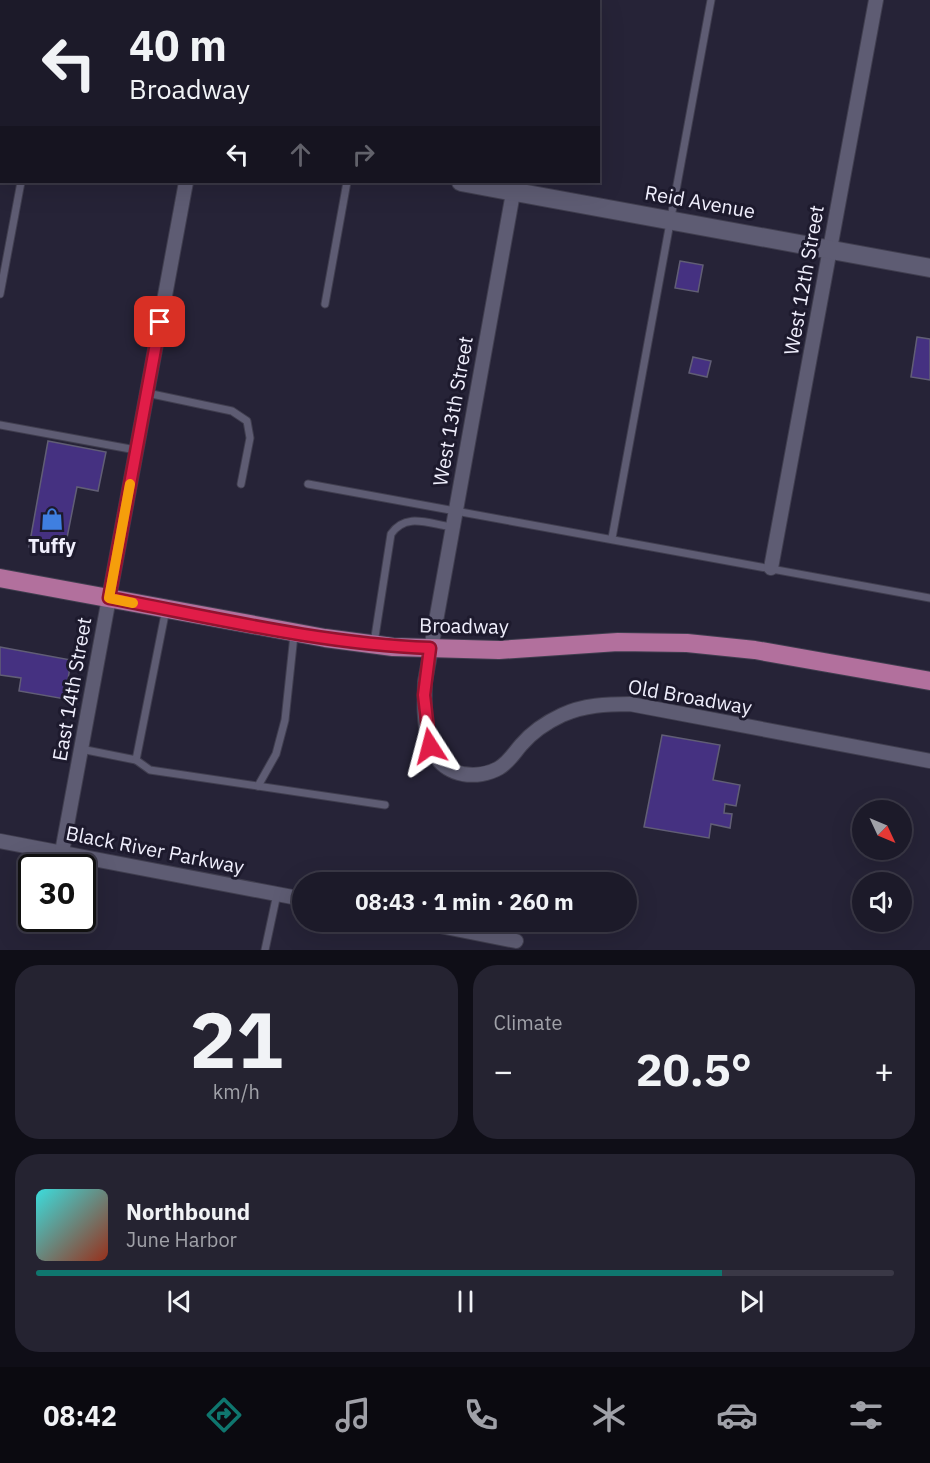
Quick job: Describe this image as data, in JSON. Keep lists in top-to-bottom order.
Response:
{
  "streets": {
    "main road": ["Broadway"],
    "street": [
      "Reid Avenue",
      "West 12th Street",
      "West 13th Street",
      "East 14th Street",
      "Old Broadway",
      "Black River Parkway"
    ]
  },
  "crossings": [
    ["Reid Avenue", "West 12th Street"],
    ["Reid Avenue", "West 13th Street"],
    ["West 13th Street", "Broadway"],
    ["West 13th Street", "Old Broadway"],
    ["Broadway", "East 14th Street"],
    ["Broadway", "Old Broadway"],
    ["East 14th Street", "Black River Parkway"]
  ],
  "places": {
    "shop": ["Tuffy"]
  },
  "north": "bottom right",
  "page": {
    "turn": ["40 m", "Broadway"],
    "limit": "30",
    "trip": "08:43 · 1 min · 260 m",
    "tile": [
      ["21", "km/h"],
      "Climate"
    ],
    "heat": ["−", "20.5°", "+"],
    "song": ["Northbound", "June Harbor"],
    "tabs": "08:42"
  }
}
